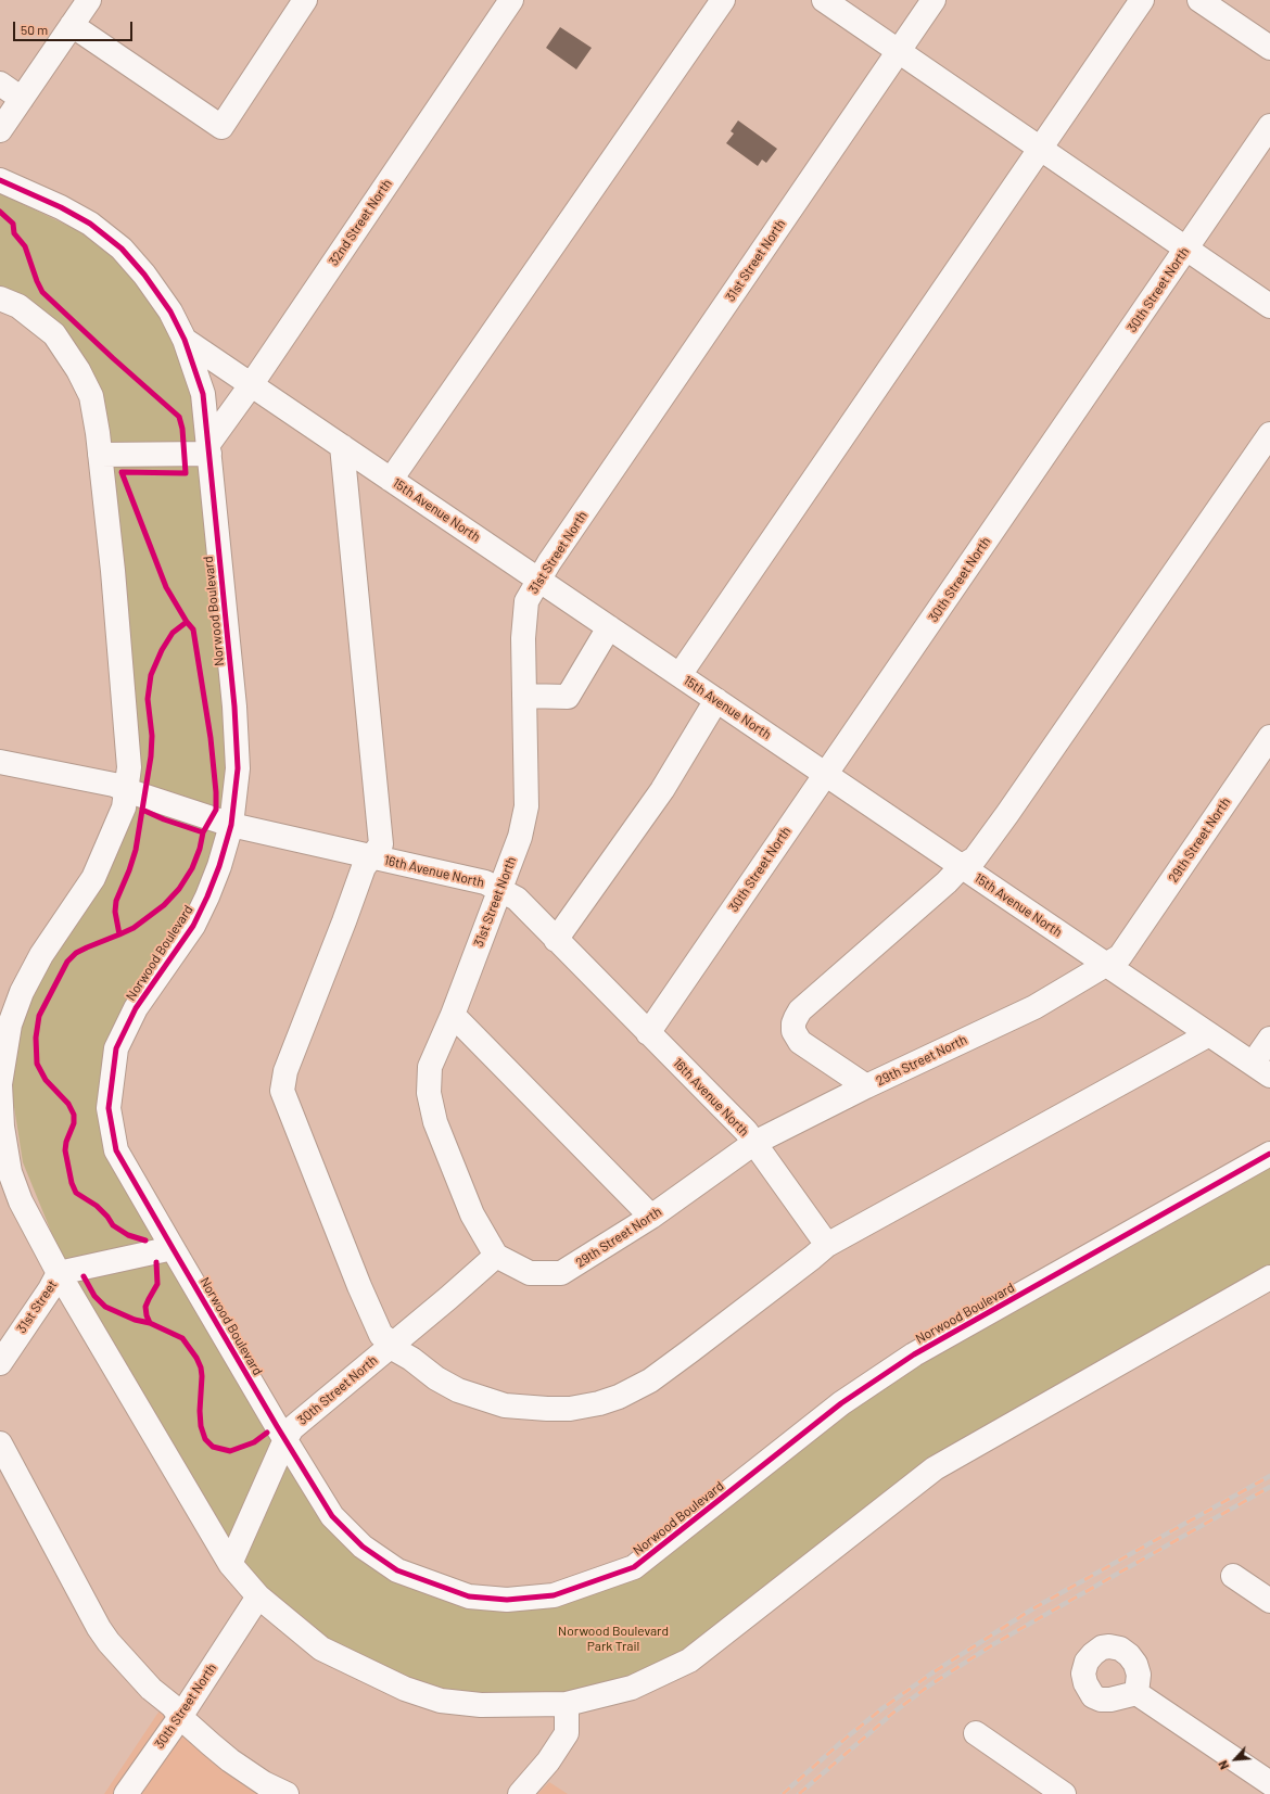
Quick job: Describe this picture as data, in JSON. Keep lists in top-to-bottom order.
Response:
{
  "streets": {
    "street": [
      "32nd Street North",
      "31st Street North",
      "30th Street North",
      "15th Avenue North",
      "Norwood Boulevard",
      "29th Street North",
      "16th Avenue North",
      "31st Street"
    ]
  },
  "crossings": [
    ["32nd Street North", "15th Avenue North"],
    ["32nd Street North", "Norwood Boulevard"],
    ["31st Street North", "30th Street North"],
    ["31st Street North", "15th Avenue North"],
    ["31st Street North", "29th Street North"],
    ["31st Street North", "16th Avenue North"],
    ["30th Street North", "15th Avenue North"],
    ["30th Street North", "Norwood Boulevard"],
    ["30th Street North", "29th Street North"],
    ["30th Street North", "16th Avenue North"],
    ["15th Avenue North", "Norwood Boulevard"],
    ["15th Avenue North", "29th Street North"],
    ["Norwood Boulevard", "16th Avenue North"],
    ["29th Street North", "16th Avenue North"]
  ],
  "parks": ["Norwood Boulevard Park Trail"],
  "scale_bar": "50 m",
  "north": "bottom left"
}
